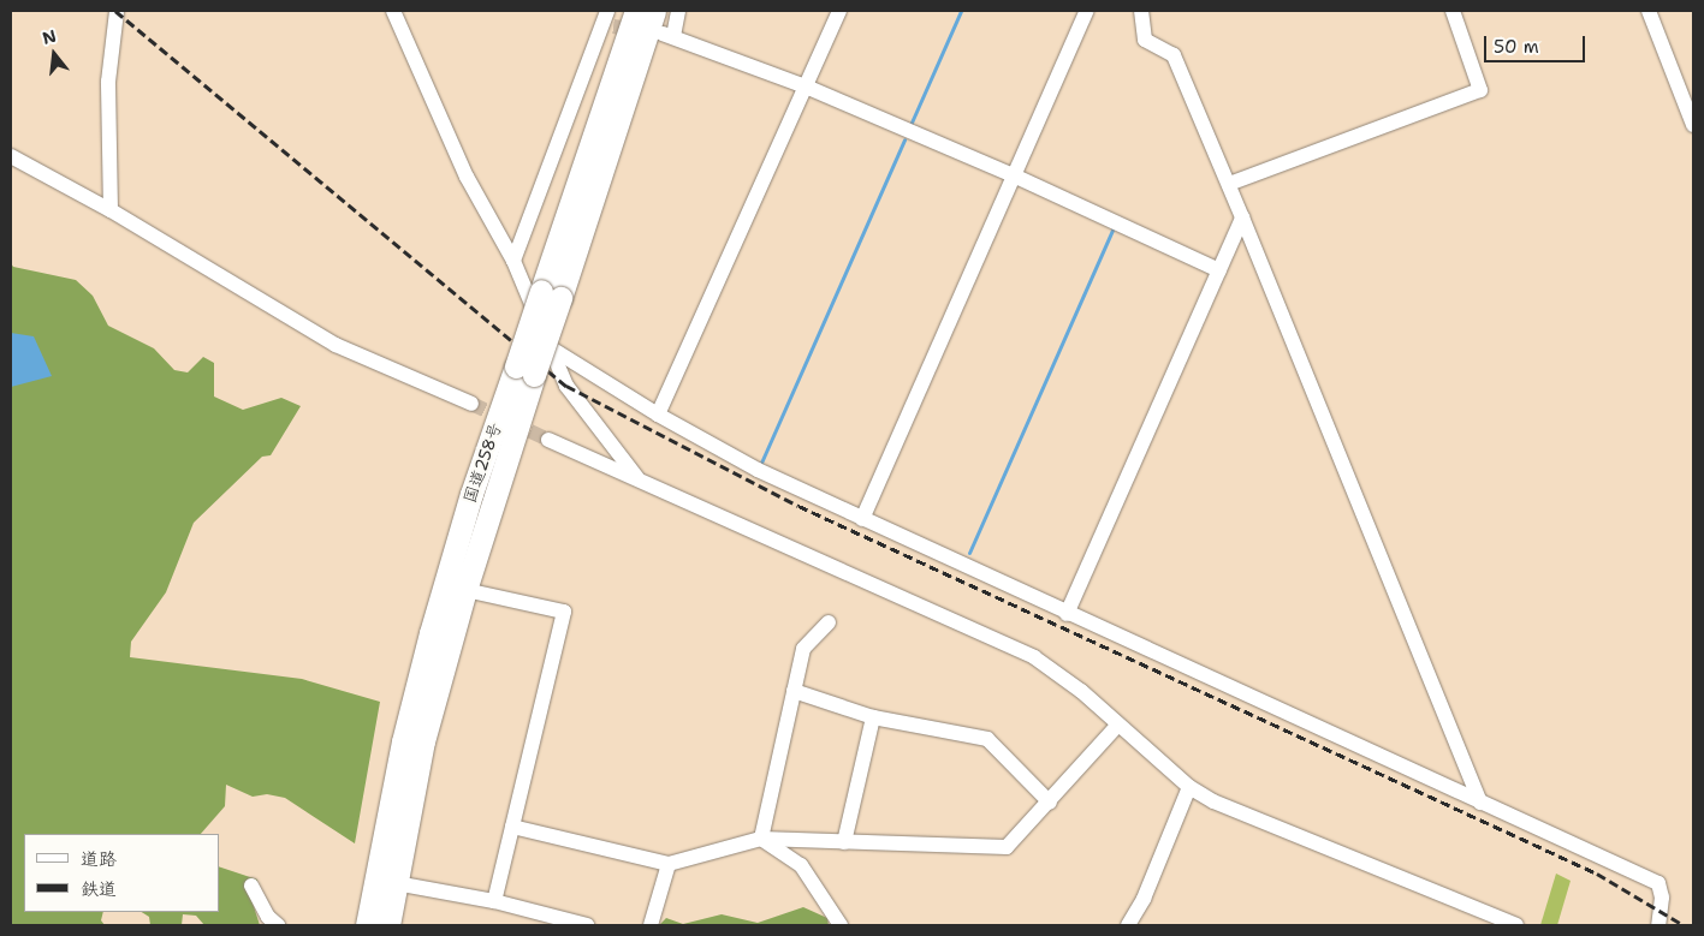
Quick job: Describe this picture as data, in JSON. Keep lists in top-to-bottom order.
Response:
{
  "streets": {
    "highway": ["国道258号"]
  },
  "legend": ["道路", "鉄道"],
  "scale_bar": "50 m",
  "north": "top"
}
